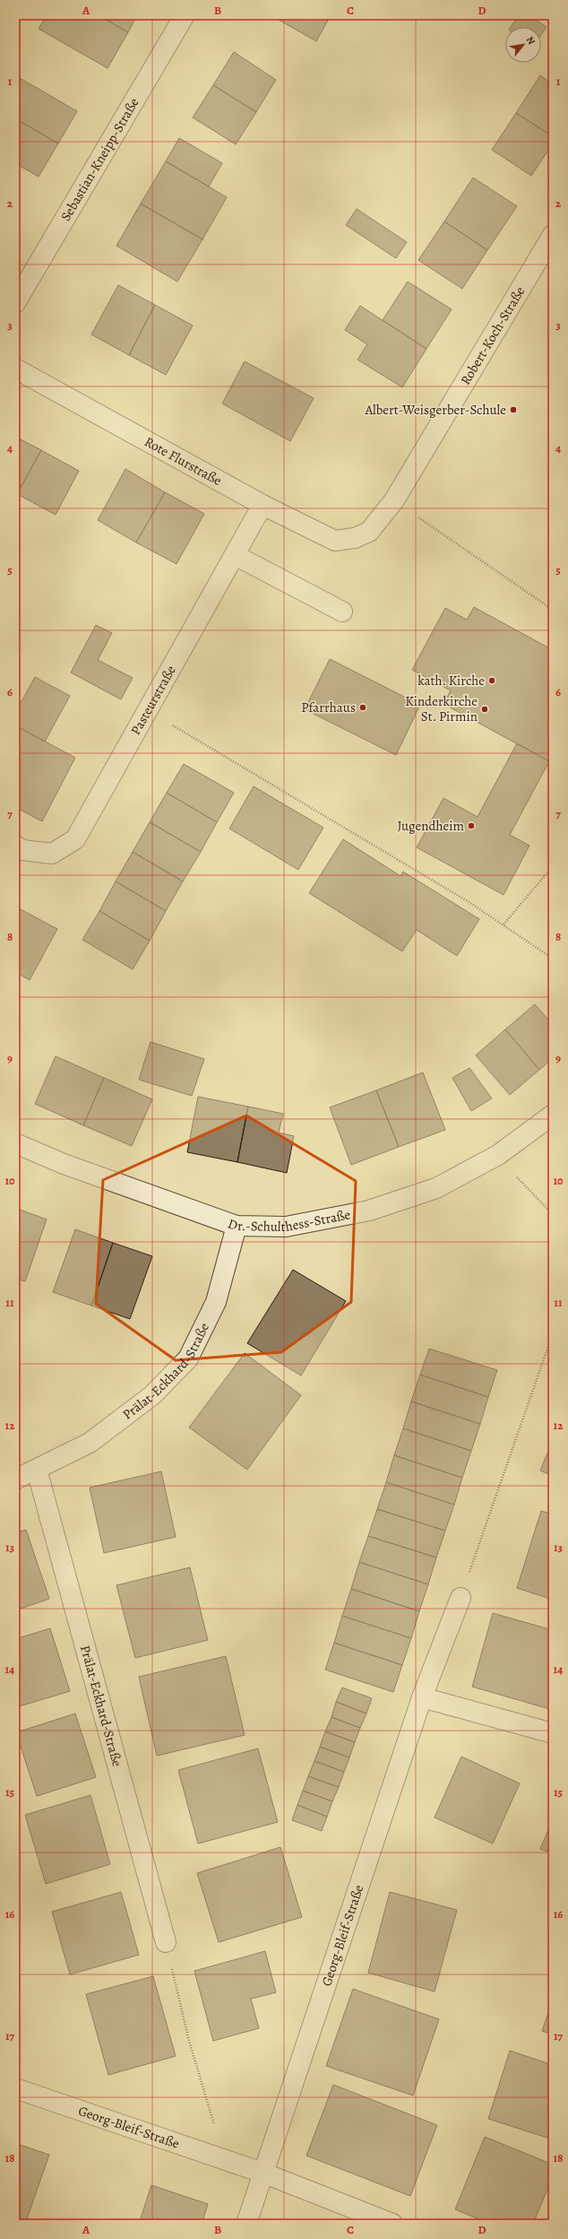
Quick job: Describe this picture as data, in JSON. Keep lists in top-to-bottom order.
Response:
{
  "streets": {
    "street": [
      "Sebastian-Kneipp-Straße",
      "Robert-Koch-Straße",
      "Rote Flurstraße",
      "Pasteurstraße",
      "Dr.-Schulthess-Straße",
      "Prälat-Eckhard-Straße",
      "Georg-Bleif-Straße"
    ]
  },
  "crossings": [
    ["Robert-Koch-Straße", "Rote Flurstraße"],
    ["Rote Flurstraße", "Pasteurstraße"],
    ["Dr.-Schulthess-Straße", "Prälat-Eckhard-Straße"]
  ],
  "places": [
    "Albert-Weisgerber-Schule",
    "kath. Kirche",
    "Pfarrhaus",
    "Kinderkirche St. Pirmin",
    "Jugendheim"
  ],
  "north": "top right",
  "grid": {
    "columns": [
      "A",
      "B",
      "C",
      "D"
    ],
    "rows": [
      "1",
      "2",
      "3",
      "4",
      "5",
      "6",
      "7",
      "8",
      "9",
      "10",
      "11",
      "12",
      "13",
      "14",
      "15",
      "16",
      "17",
      "18"
    ]
  }
}
